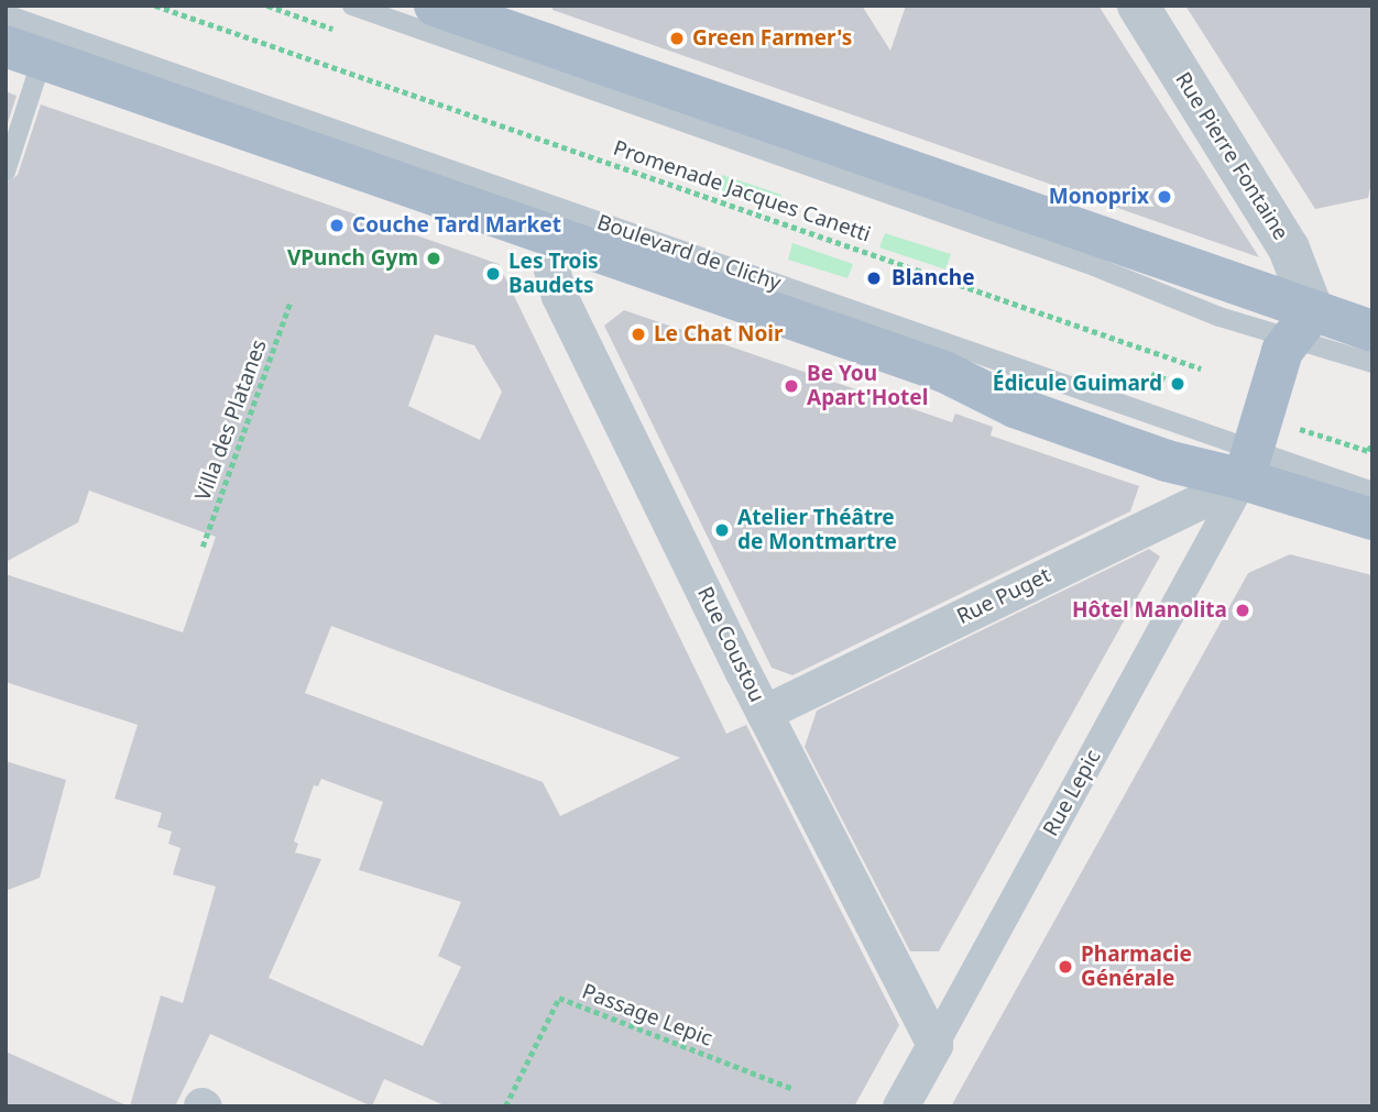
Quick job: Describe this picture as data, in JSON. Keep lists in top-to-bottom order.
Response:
{
  "streets": {
    "main road": ["Boulevard de Clichy"],
    "street": [
      "Rue Pierre Fontaine",
      "Rue Puget",
      "Rue Coustou",
      "Rue Lepic"
    ],
    "path": ["Promenade Jacques Canetti", "Villa des Platanes", "Passage Lepic"]
  },
  "crossings": [
    ["Boulevard de Clichy", "Rue Puget"],
    ["Boulevard de Clichy", "Rue Coustou"],
    ["Boulevard de Clichy", "Rue Lepic"],
    ["Rue Puget", "Rue Coustou"],
    ["Rue Puget", "Rue Lepic"],
    ["Rue Coustou", "Rue Lepic"]
  ],
  "places": [
    "Green Farmer's",
    "Monoprix",
    "Couche Tard Market",
    "VPunch Gym",
    "Les Trois Baudets",
    "Blanche",
    "Le Chat Noir",
    "Édicule Guimard",
    "Be You Apart'Hotel",
    "Atelier Théâtre de Montmartre",
    "Hôtel Manolita",
    "Pharmacie Générale"
  ]
}
